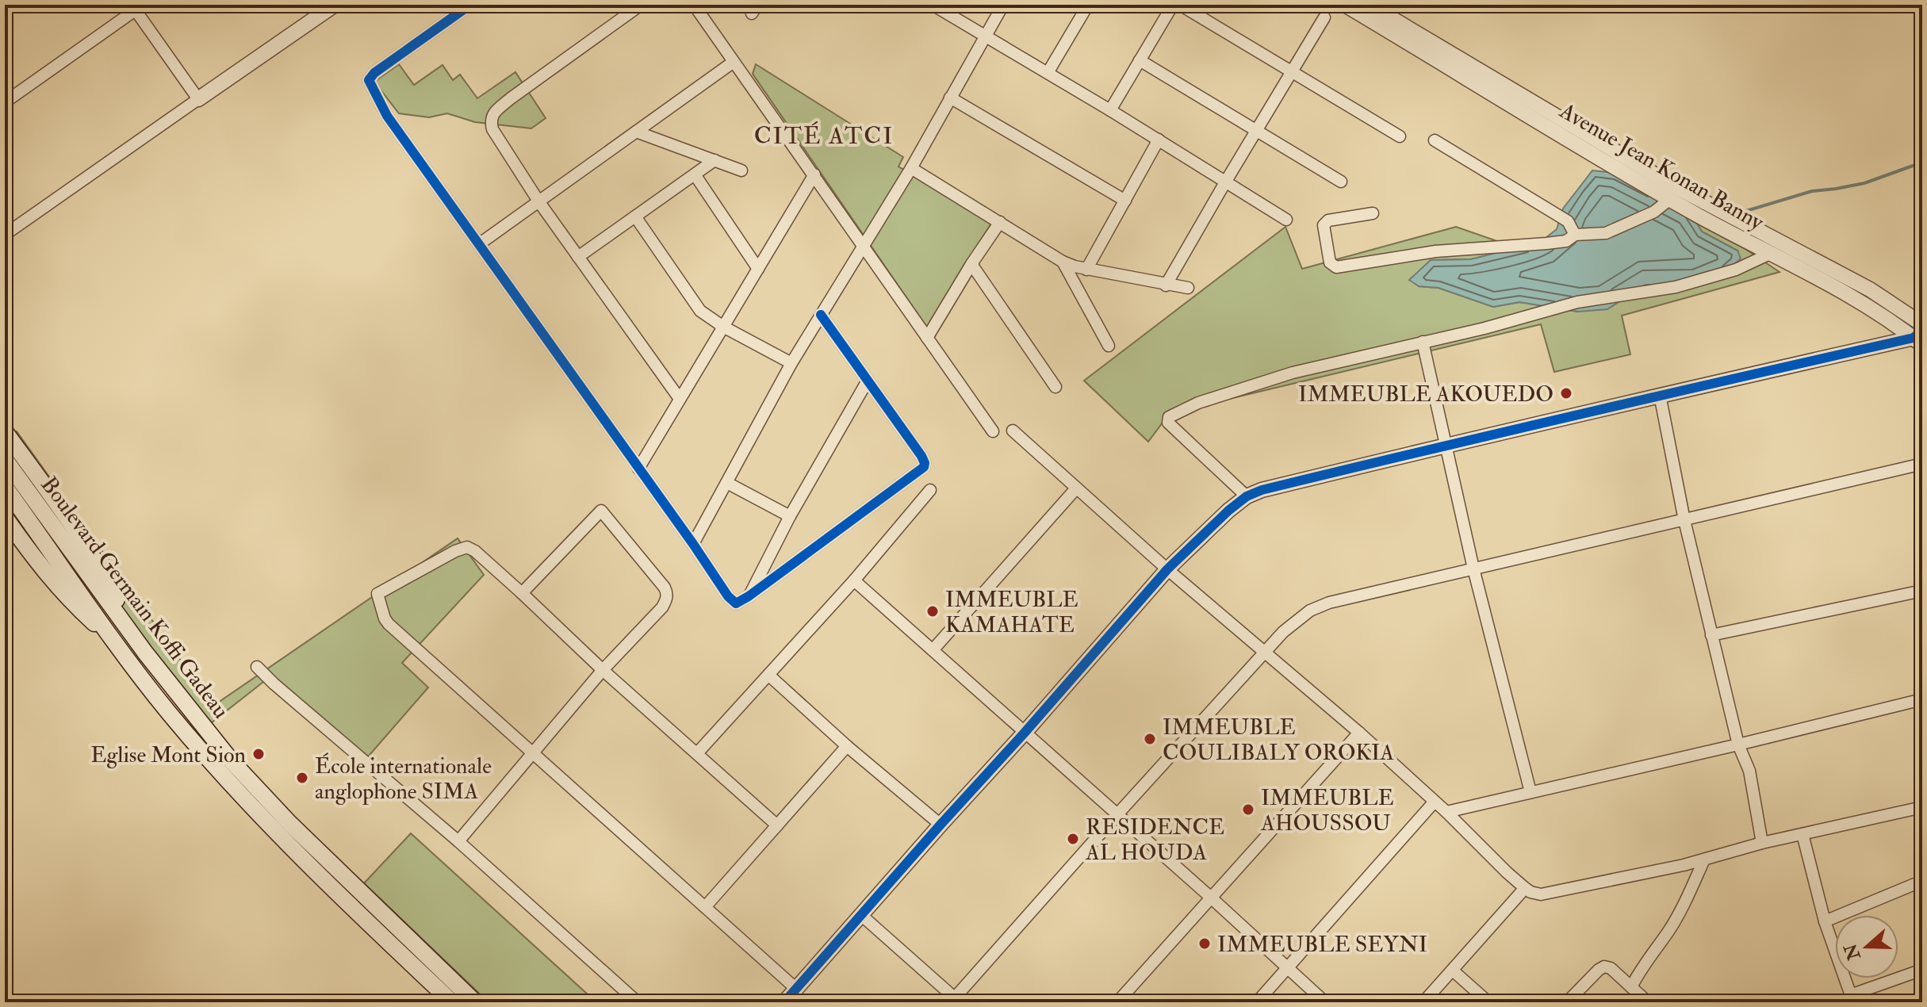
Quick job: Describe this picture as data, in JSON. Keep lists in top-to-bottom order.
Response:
{
  "streets": {
    "main road": ["Boulevard Germain Koffi Gadeau"],
    "street": ["Avenue Jean Konan Banny"]
  },
  "districts": ["CITÉ ATCI"],
  "places": [
    "IMMEUBLE AKOUEDO",
    "IMMEUBLE KAMAHATE",
    "IMMEUBLE COULIBALY OROKIA",
    "Eglise Mont Sion",
    "École internationale anglophone SIMA",
    "IMMEUBLE AHOUSSOU",
    "RESIDENCE AL HOUDA",
    "IMMEUBLE SEYNI"
  ],
  "north": "left"
}
